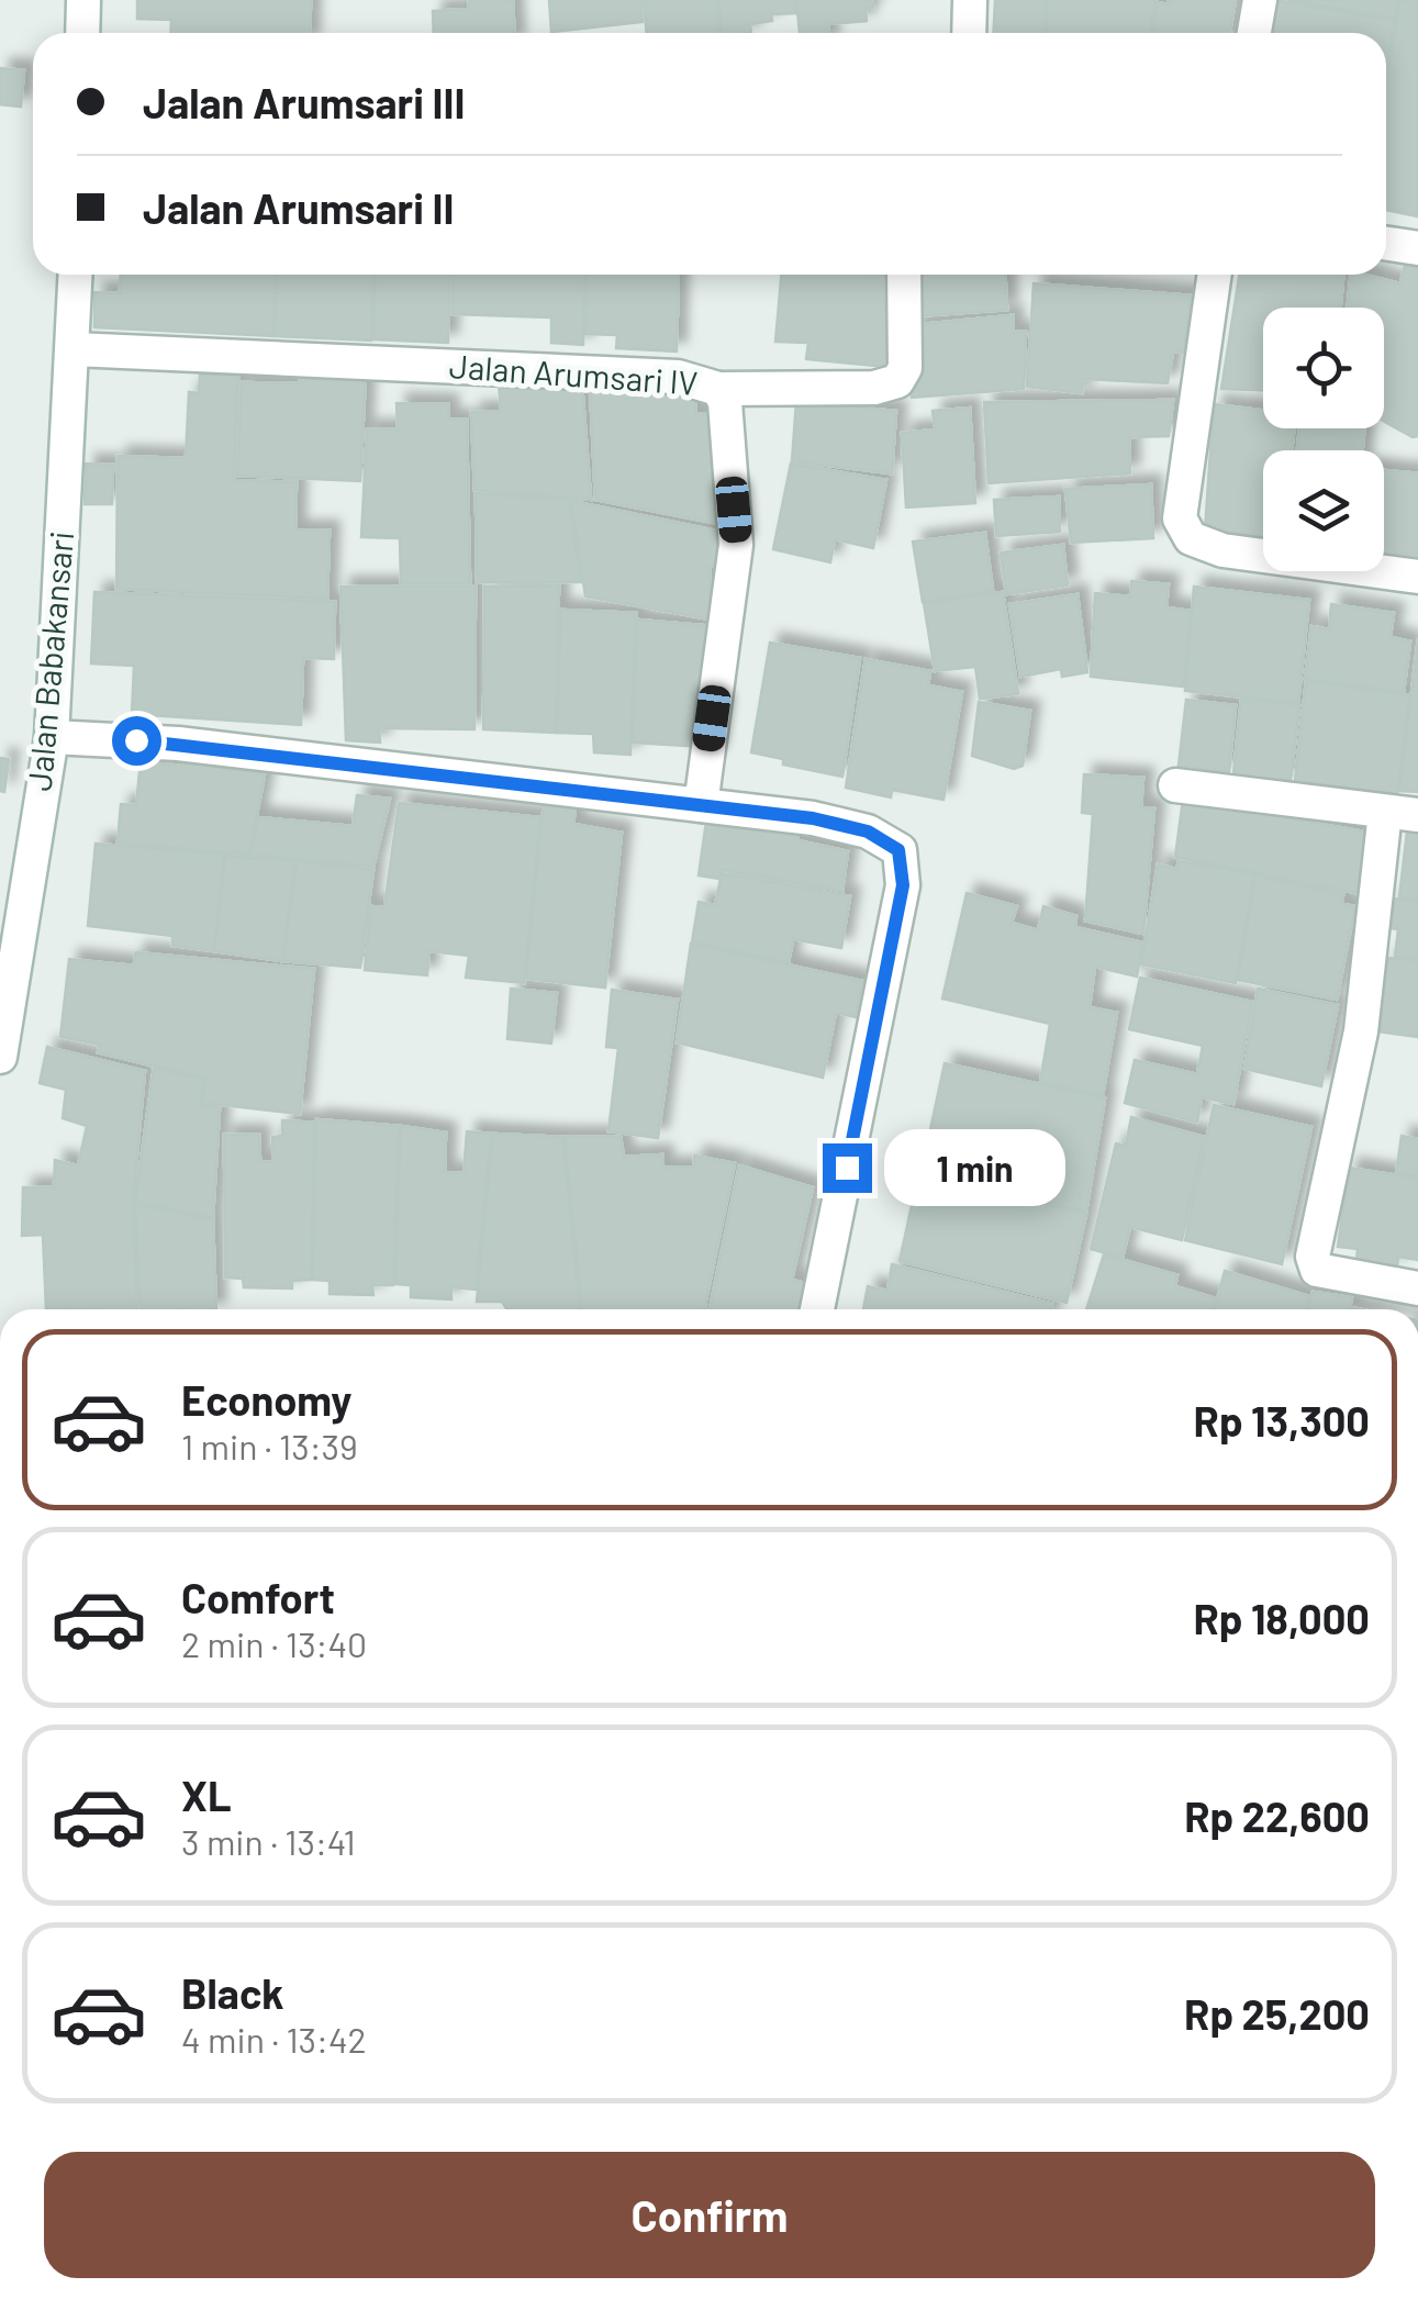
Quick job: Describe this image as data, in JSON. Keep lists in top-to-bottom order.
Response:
{
  "streets": {
    "street": ["Jalan Arumsari IV", "Jalan Babakansari"]
  },
  "crossings": [
    ["Jalan Arumsari IV", "Jalan Babakansari"]
  ],
  "page": {
    "banner": ["Jalan Arumsari III", "Jalan Arumsari II"],
    "bubble": "1 min",
    "list": [
      {
        "name": "Economy",
        "note": "1 min · 13:39",
        "value": "Rp 13,300"
      },
      {
        "name": "Comfort",
        "note": "2 min · 13:40",
        "value": "Rp 18,000"
      },
      {
        "name": "XL",
        "note": "3 min · 13:41",
        "value": "Rp 22,600"
      },
      {
        "name": "Black",
        "note": "4 min · 13:42",
        "value": "Rp 25,200"
      }
    ],
    "buttons": "Confirm"
  }
}
